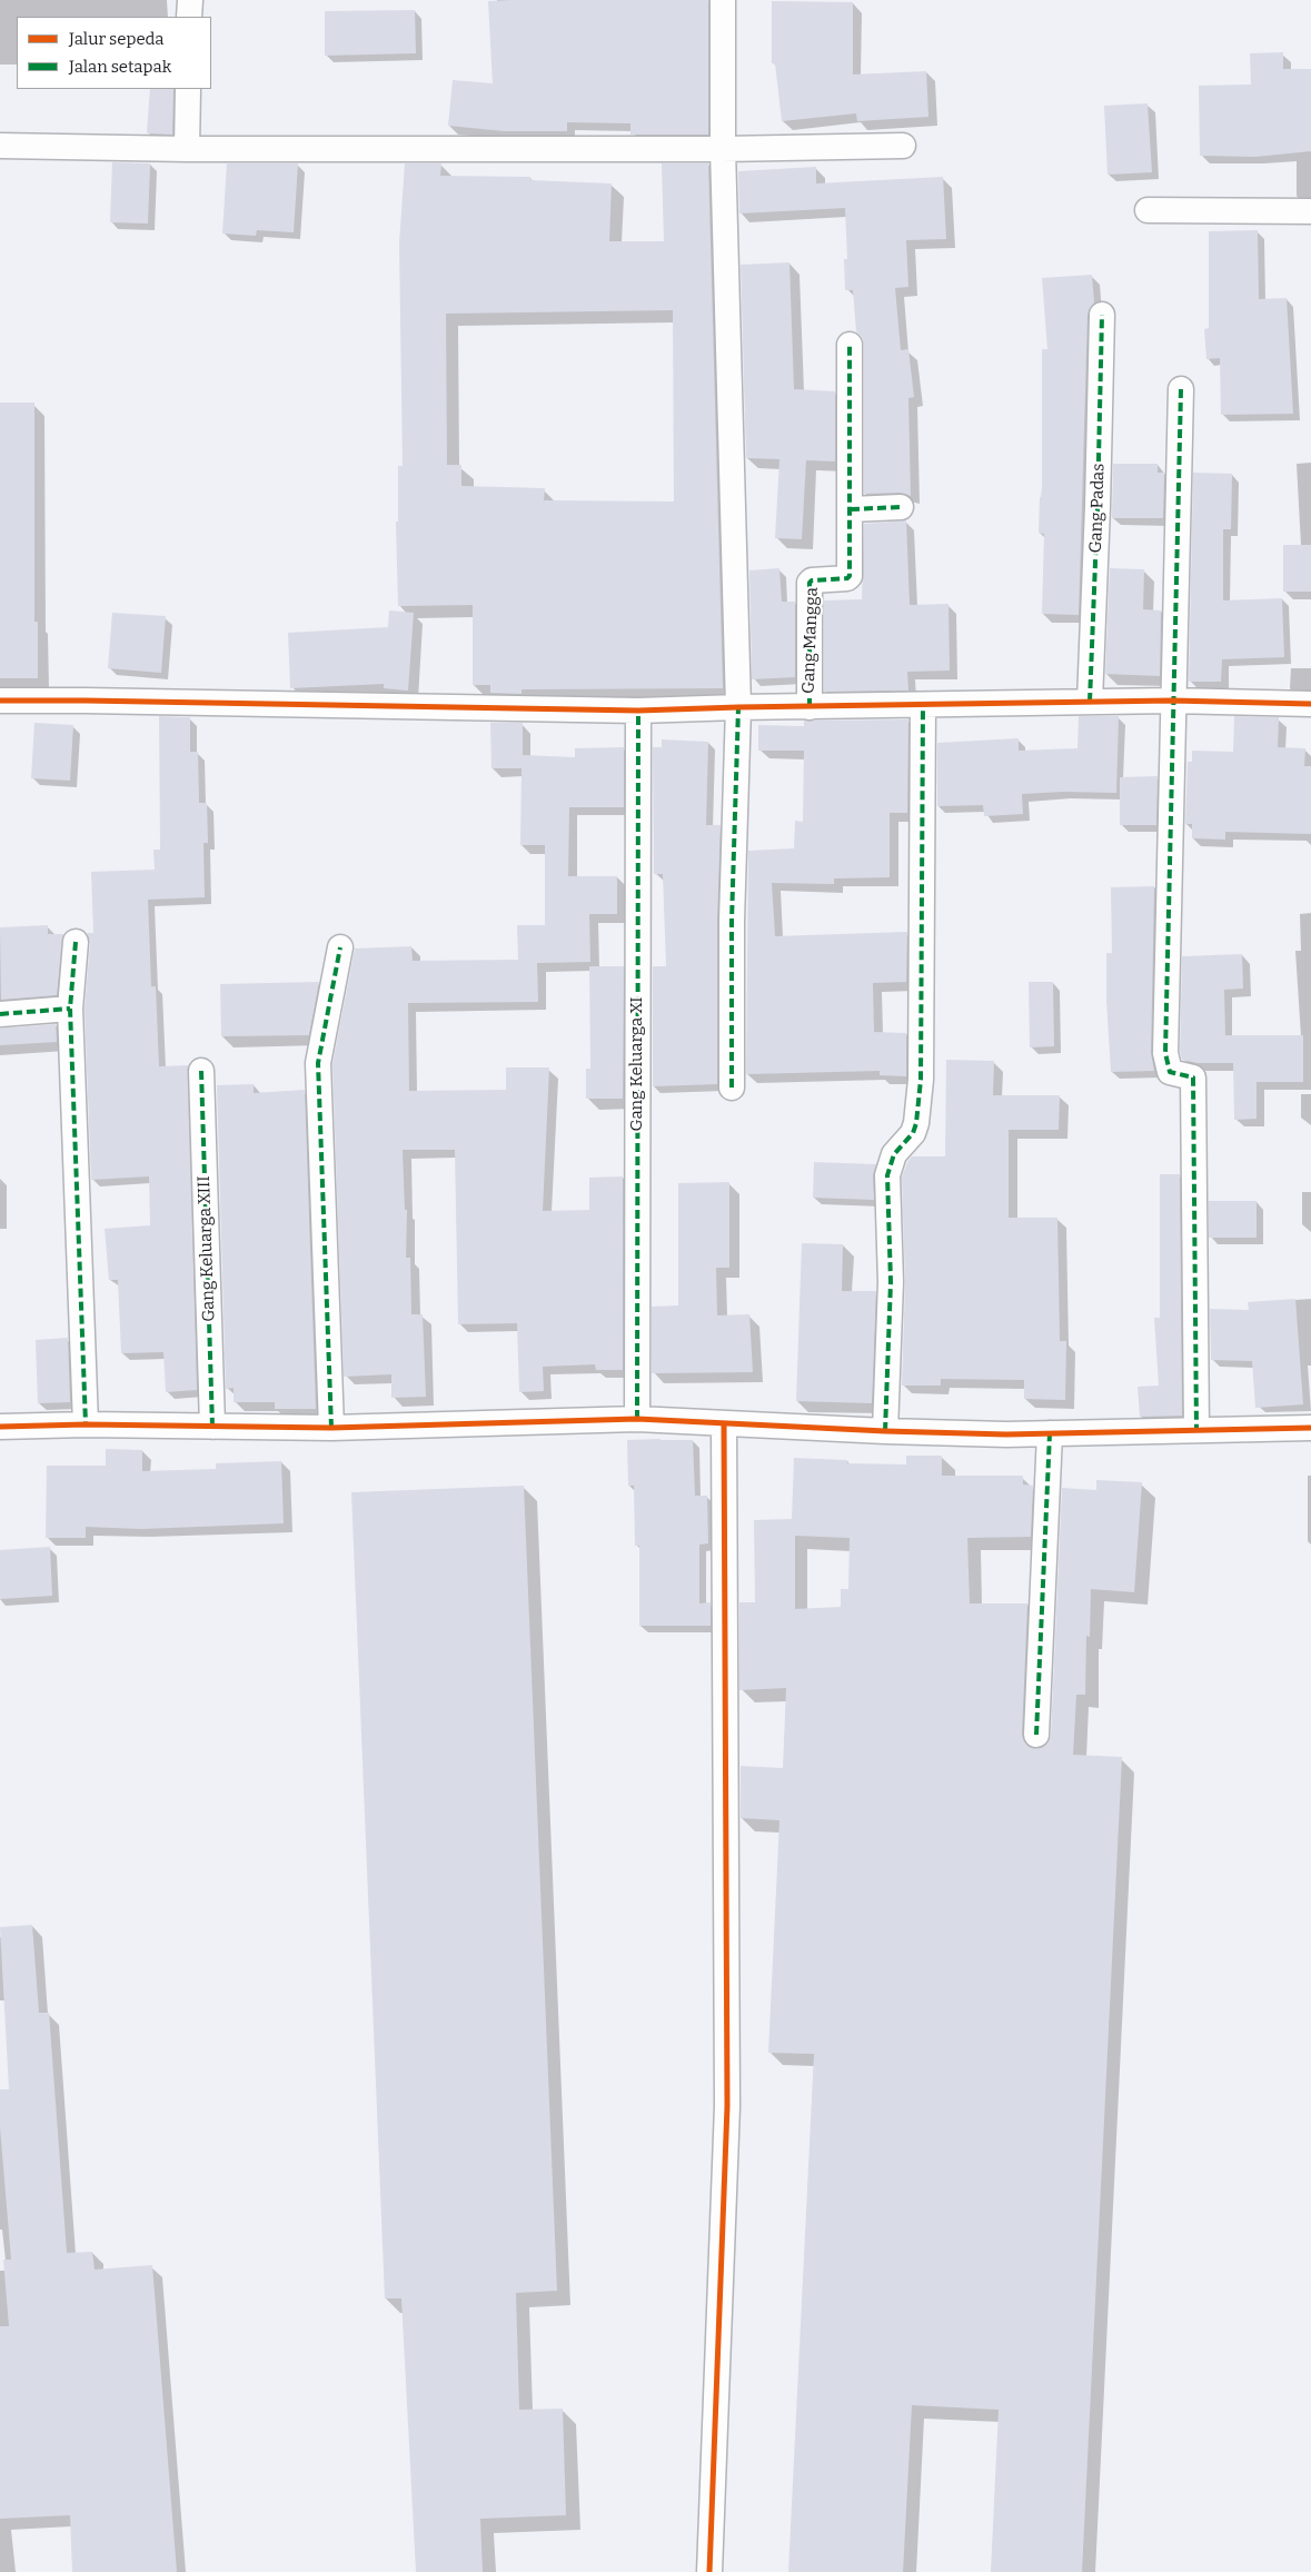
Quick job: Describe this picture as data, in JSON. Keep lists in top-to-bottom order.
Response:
{
  "streets": {
    "street": [
      "Gang Padas",
      "Gang Mangga",
      "Gang Keluarga XI",
      "Gang Keluarga XIII"
    ]
  },
  "legend": ["Jalur sepeda", "Jalan setapak"]
}
